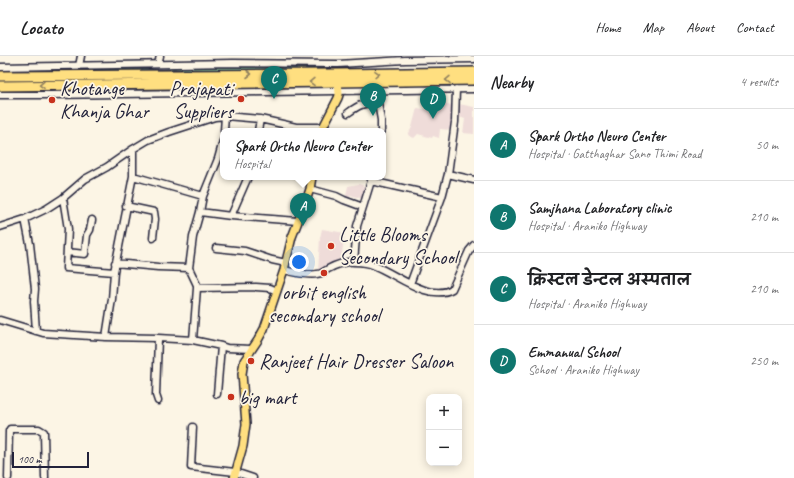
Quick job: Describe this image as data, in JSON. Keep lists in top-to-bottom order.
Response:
{
  "places": [
    "Prajapati Suppliers",
    "Khotange Khanja Ghar",
    "Little Blooms Secondary School",
    "orbit english secondary school",
    "Ranjeet Hair Dresser Saloon",
    "big mart"
  ],
  "scale_bar": "100 m",
  "page": {
    "header": "Locato",
    "nav": [
      "Home",
      "Map",
      "About",
      "Contact"
    ],
    "heading": ["Nearby", "4 results"],
    "pins": [
      "C",
      "B",
      "D",
      "A"
    ],
    "list": [
      {
        "mark": "A",
        "name": "Spark Ortho Neuro Center",
        "note": "Hospital · Gatthaghar Sano Thimi Road",
        "value": "50 m"
      },
      {
        "mark": "B",
        "name": "Samjhana Laboratory clinic",
        "note": "Hospital · Araniko Highway",
        "value": "210 m"
      },
      {
        "mark": "C",
        "name": "क्रिस्टल डेन्टल अस्पताल",
        "note": "Hospital · Araniko Highway",
        "value": "210 m"
      },
      {
        "mark": "D",
        "name": "Emmanual School",
        "note": "School · Araniko Highway",
        "value": "250 m"
      }
    ],
    "popup": ["Spark Ortho Neuro Center", "Hospital"],
    "map_buttons": ["+", "−"],
    "scale": "100 m"
  }
}
